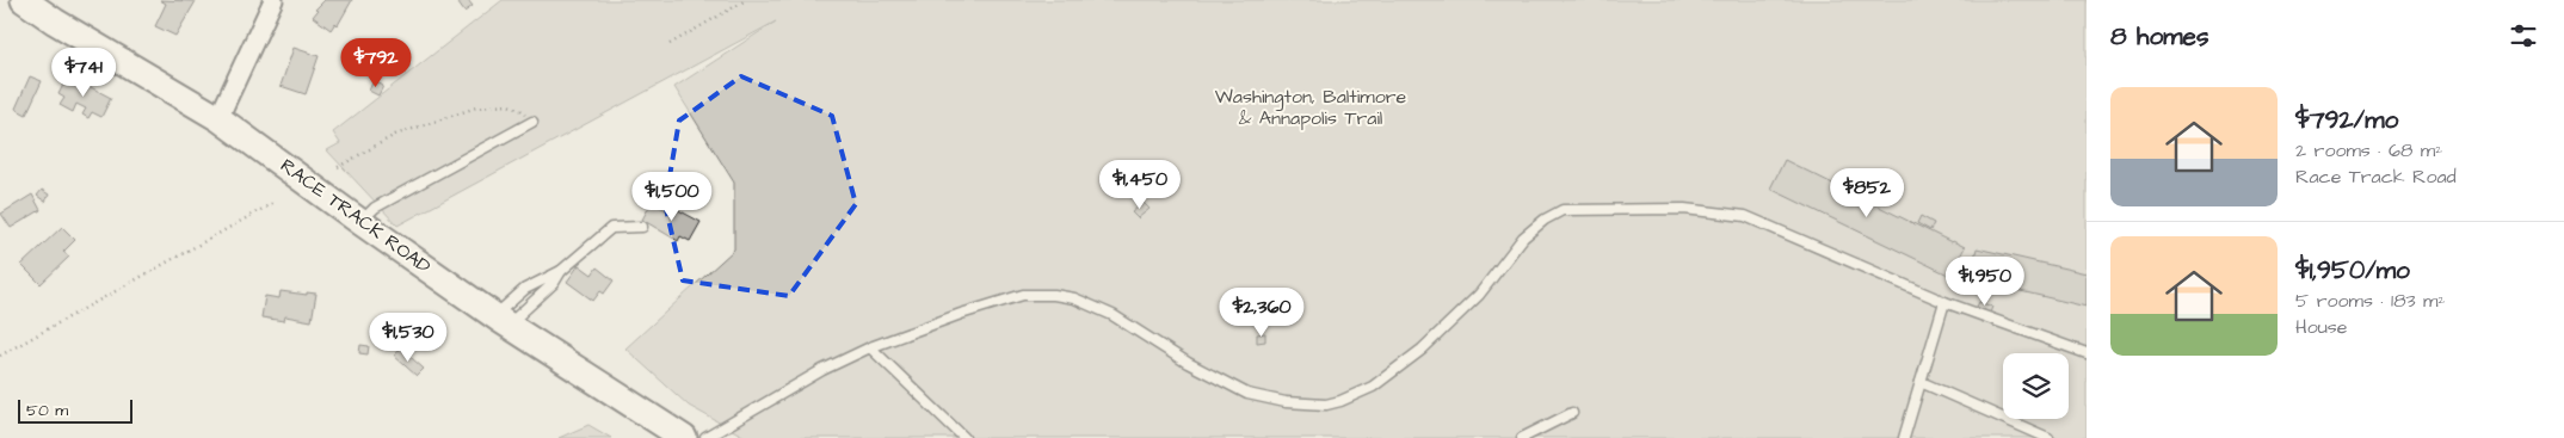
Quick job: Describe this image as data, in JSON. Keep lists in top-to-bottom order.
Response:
{
  "streets": {
    "street": ["RACE TRACK ROAD"]
  },
  "parks": ["Washington, Baltimore & Annapolis Trail"],
  "scale_bar": "50 m",
  "page": {
    "heading": "8 homes",
    "price": [
      "$792",
      "$741",
      "$1,450",
      "$852",
      "$1,500",
      "$1,950",
      "$2,360",
      "$1,530"
    ],
    "list": [
      {
        "name": "$792/mo",
        "note": "2 rooms · 68 m² · Race Track Road"
      },
      {
        "name": "$1,950/mo",
        "note": "5 rooms · 183 m² · House"
      }
    ],
    "scale": "50 m"
  }
}
